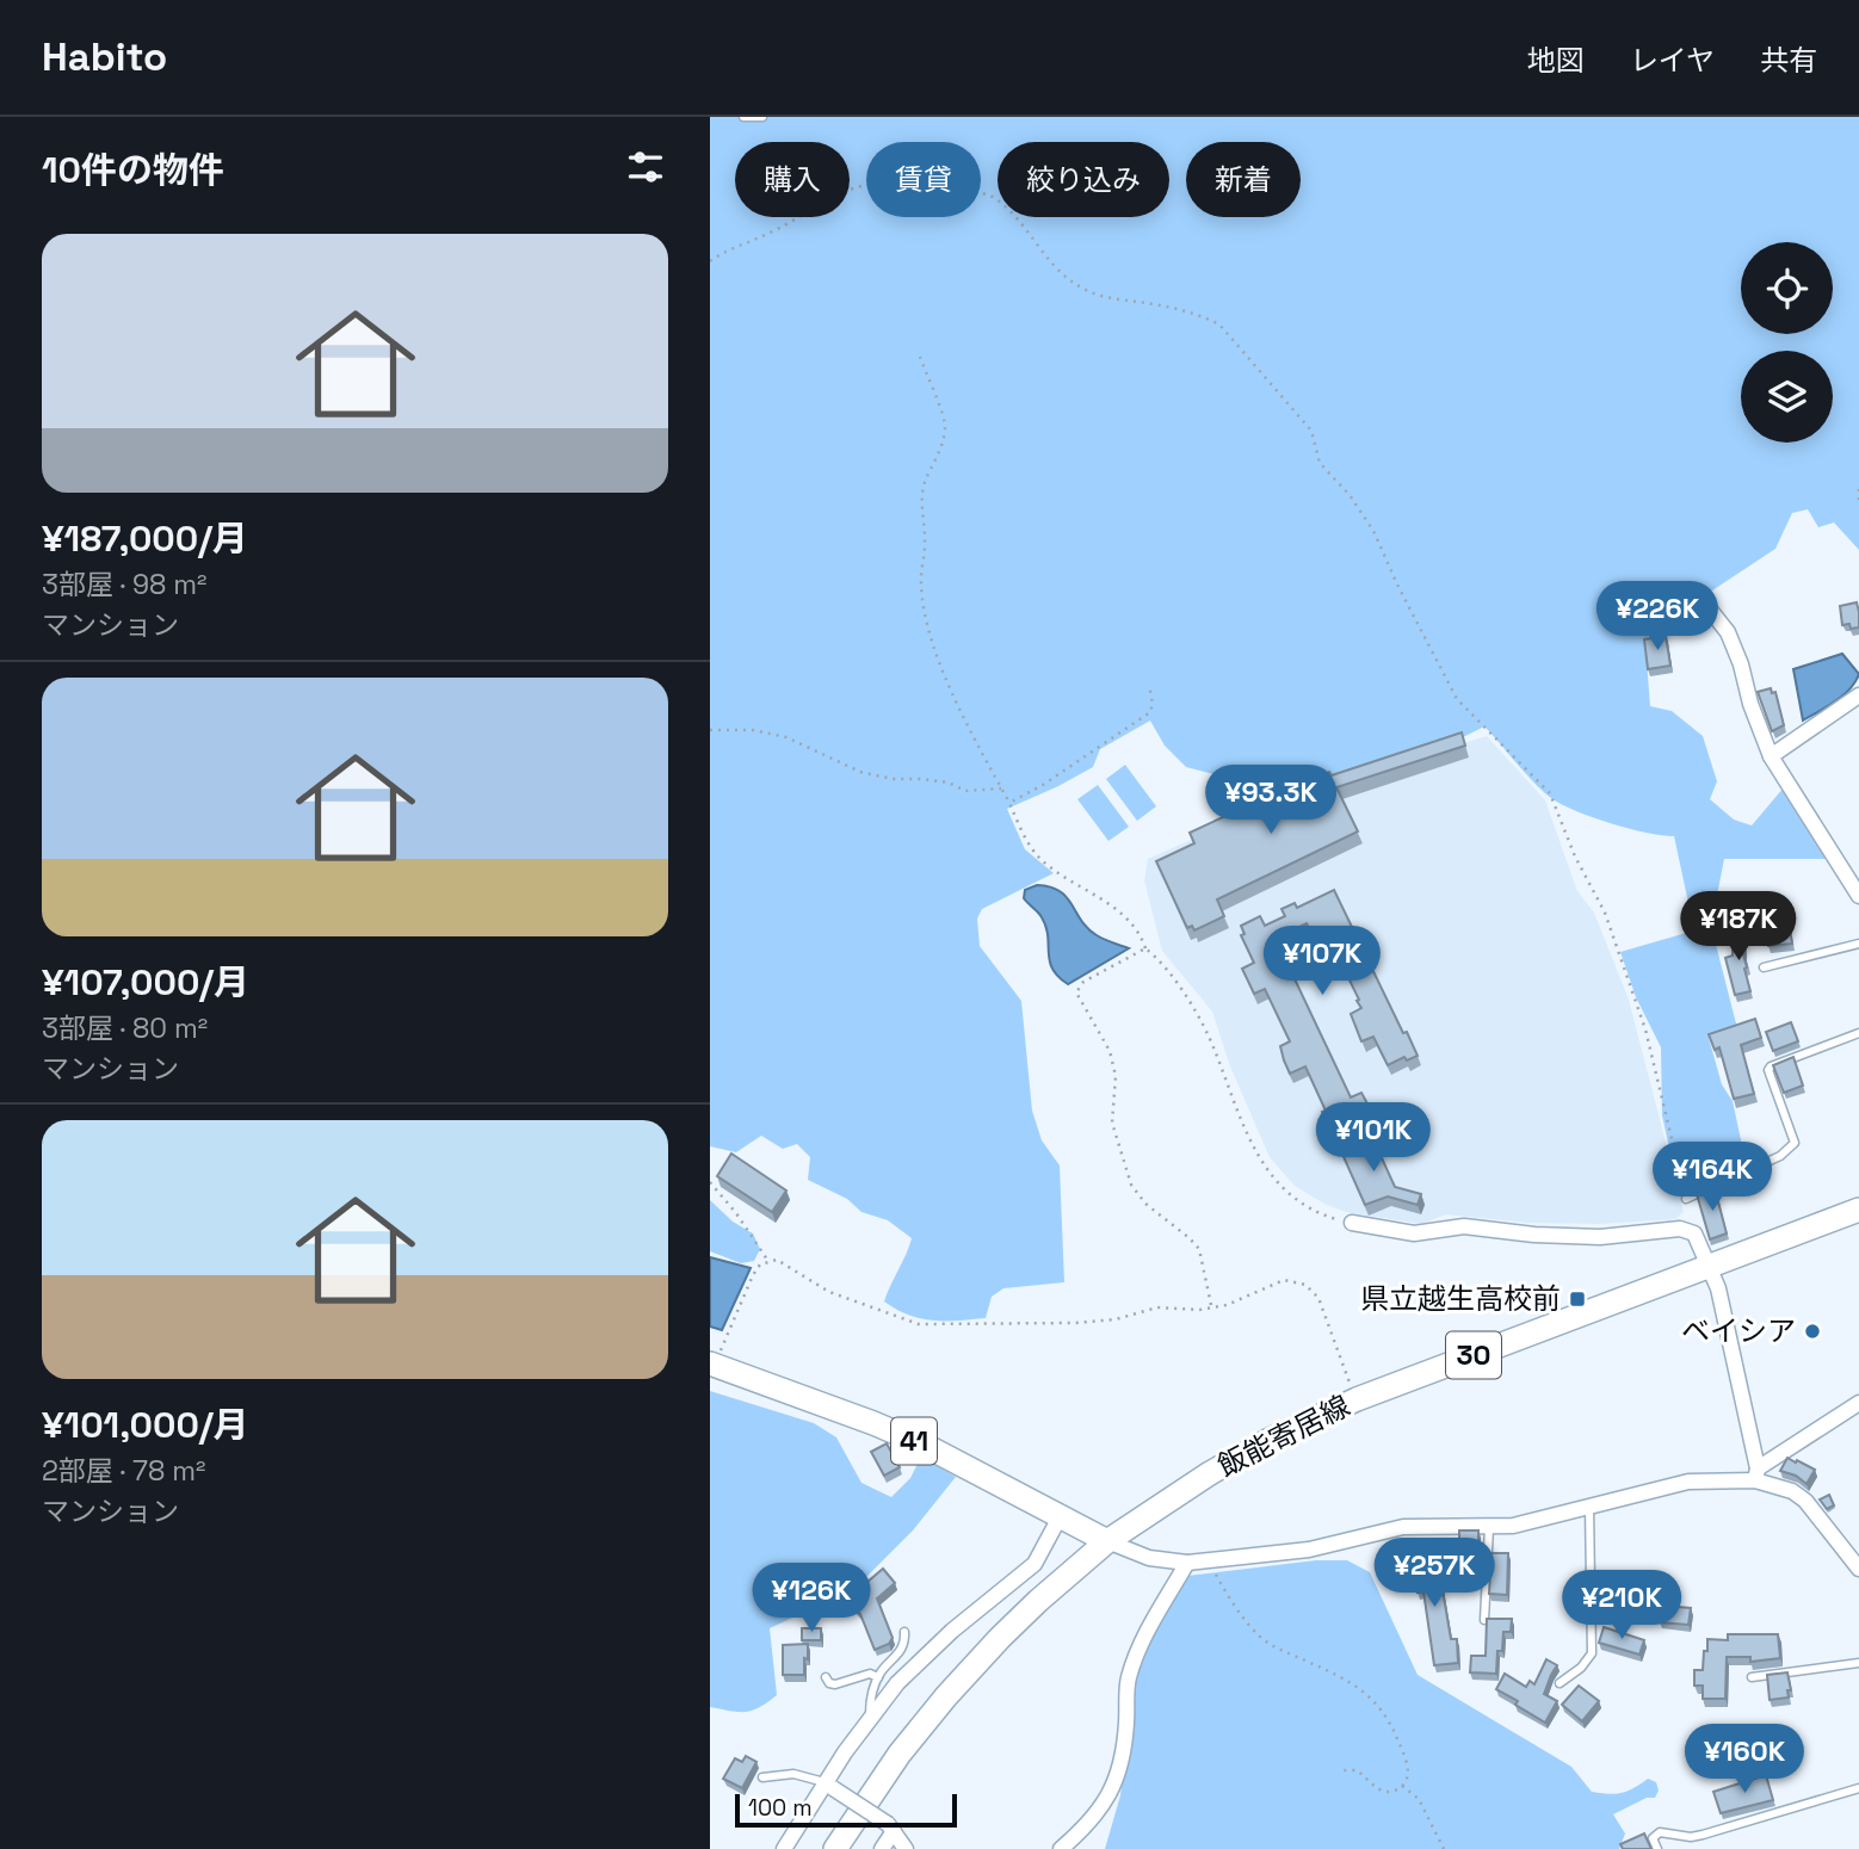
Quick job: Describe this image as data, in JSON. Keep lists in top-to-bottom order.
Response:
{
  "streets": {
    "main road": ["30", "飯能寄居線", "41"]
  },
  "crossings": [
    ["飯能寄居線", "41"]
  ],
  "places": {
    "transit": ["県立越生高校前"],
    "other": ["ベイシア"]
  },
  "scale_bar": "100 m",
  "page": {
    "header": "Habito",
    "nav": ["地図", "レイヤ", "共有"],
    "heading": "10件の物件",
    "chip": [
      "購入",
      "賃貸",
      "絞り込み",
      "新着"
    ],
    "list": [
      {
        "name": "¥187,000/月",
        "note": "3部屋 · 98 m² · マンション"
      },
      {
        "name": "¥107,000/月",
        "note": "3部屋 · 80 m² · マンション"
      },
      {
        "name": "¥101,000/月",
        "note": "2部屋 · 78 m² · マンション"
      }
    ],
    "price": [
      "¥226K",
      "¥93.3K",
      "¥187K",
      "¥107K",
      "¥101K",
      "¥164K",
      "¥257K",
      "¥126K",
      "¥210K",
      "¥160K"
    ],
    "scale": "100 m"
  }
}
